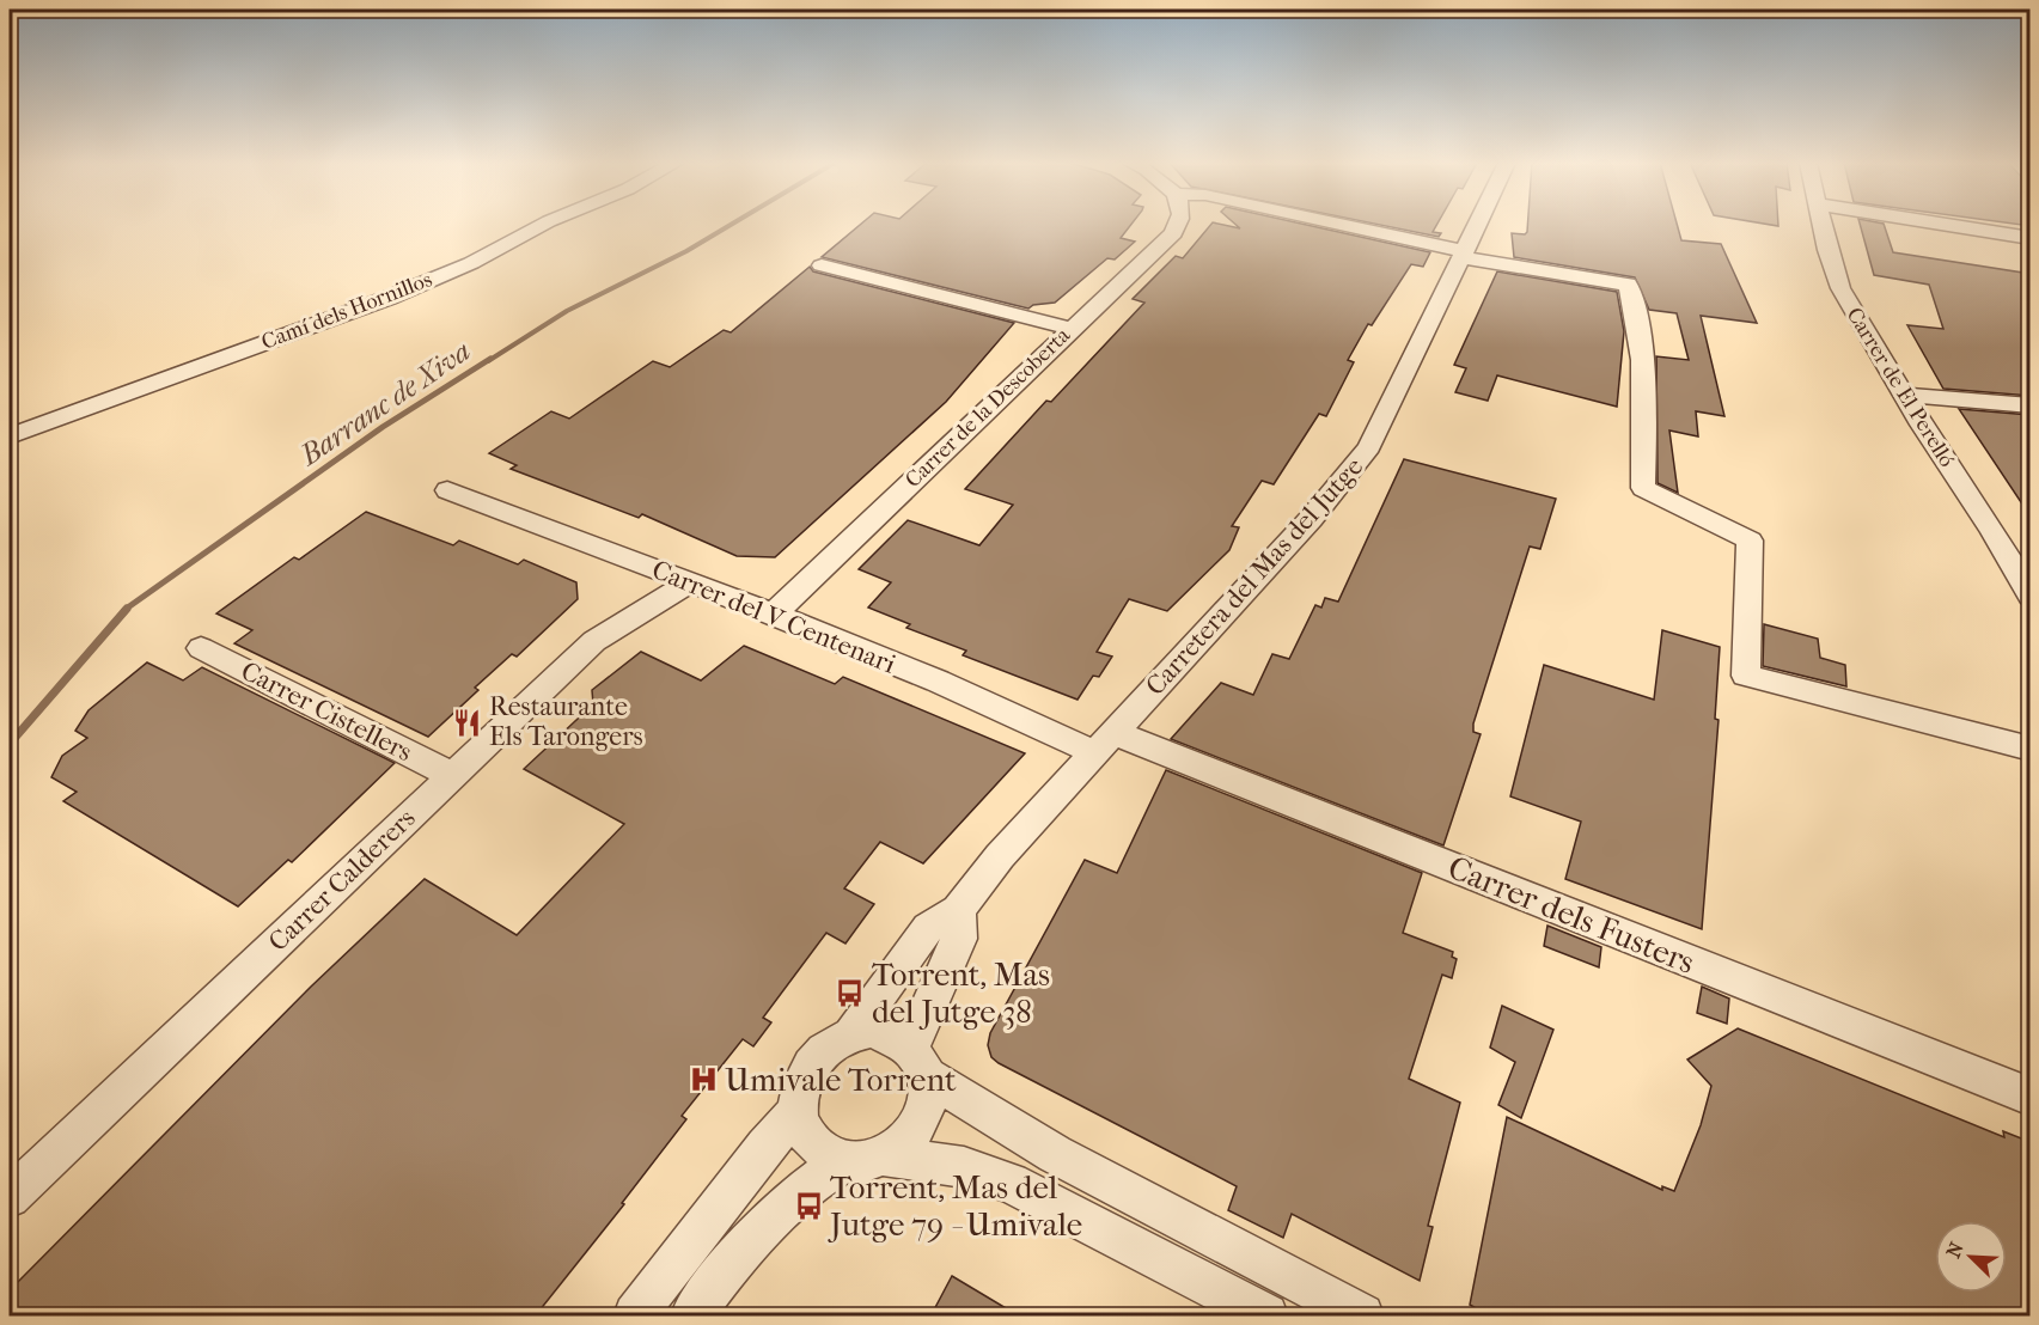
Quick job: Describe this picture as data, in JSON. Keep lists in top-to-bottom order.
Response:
{
  "streets": {
    "street": [
      "Camí dels Hornillos",
      "Carrer de El Perelló",
      "Carrer de la Descoberta",
      "Carretera del Mas del Jutge",
      "Carrer del V Centenari",
      "Carrer Cistellers",
      "Carrer Calderers",
      "Carrer dels Fusters"
    ]
  },
  "crossings": [
    ["Carrer de la Descoberta", "Carrer del V Centenari"],
    ["Carretera del Mas del Jutge", "Carrer del V Centenari"],
    ["Carretera del Mas del Jutge", "Carrer dels Fusters"],
    ["Carrer del V Centenari", "Carrer Calderers"],
    ["Carrer del V Centenari", "Carrer dels Fusters"],
    ["Carrer Cistellers", "Carrer Calderers"]
  ],
  "water": ["Barranc de Xiva"],
  "places": {
    "restaurant": ["Restaurante Els Tarongers"],
    "bus stop": ["Torrent, Mas del Jutge 38", "Torrent, Mas del Jutge 79 - Umivale"],
    "hospital": ["Umivale Torrent"]
  },
  "north": "top left"
}
